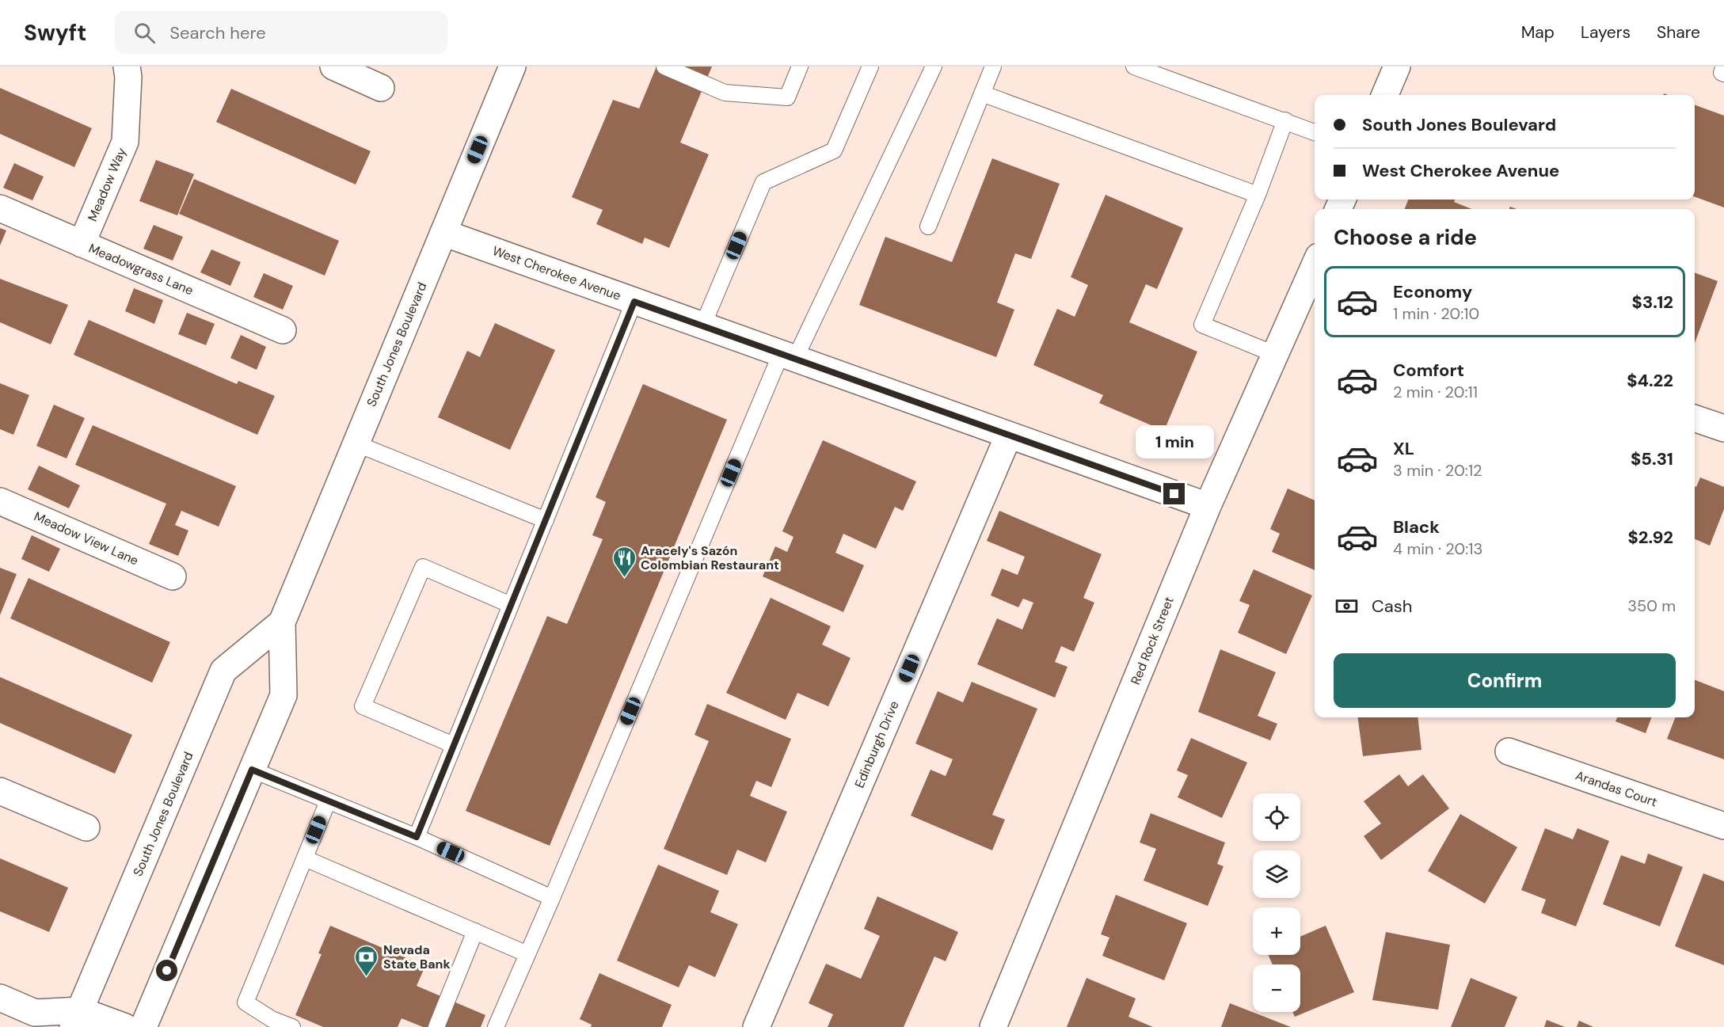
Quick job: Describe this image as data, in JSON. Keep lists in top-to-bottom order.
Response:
{
  "streets": {
    "street": [
      "Meadow Way",
      "Meadowgrass Lane",
      "West Cherokee Avenue",
      "South Jones Boulevard",
      "Meadow View Lane",
      "Red Rock Street",
      "Edinburgh Drive",
      "Arandas Court"
    ]
  },
  "crossings": [
    ["Meadow Way", "Meadowgrass Lane"],
    ["West Cherokee Avenue", "South Jones Boulevard"],
    ["West Cherokee Avenue", "Red Rock Street"],
    ["West Cherokee Avenue", "Edinburgh Drive"]
  ],
  "places": {
    "restaurant": ["Aracely's Sazón Colombian Restaurant"],
    "bank": ["Nevada State Bank"]
  },
  "page": {
    "header": "Swyft",
    "search": "Search here",
    "nav": ["Map", "Layers", "Share"],
    "banner": ["South Jones Boulevard", "West Cherokee Avenue"],
    "heading": "Choose a ride",
    "list": [
      {
        "name": "Economy",
        "note": "1 min · 20:10",
        "value": "$3.12"
      },
      {
        "name": "Comfort",
        "note": "2 min · 20:11",
        "value": "$4.22"
      },
      {
        "name": "XL",
        "note": "3 min · 20:12",
        "value": "$5.31"
      },
      {
        "name": "Black",
        "note": "4 min · 20:13",
        "value": "$2.92"
      }
    ],
    "bubble": "1 min",
    "pay": ["Cash", "350 m"],
    "buttons": "Confirm",
    "map_buttons": ["+", "−"]
  }
}
